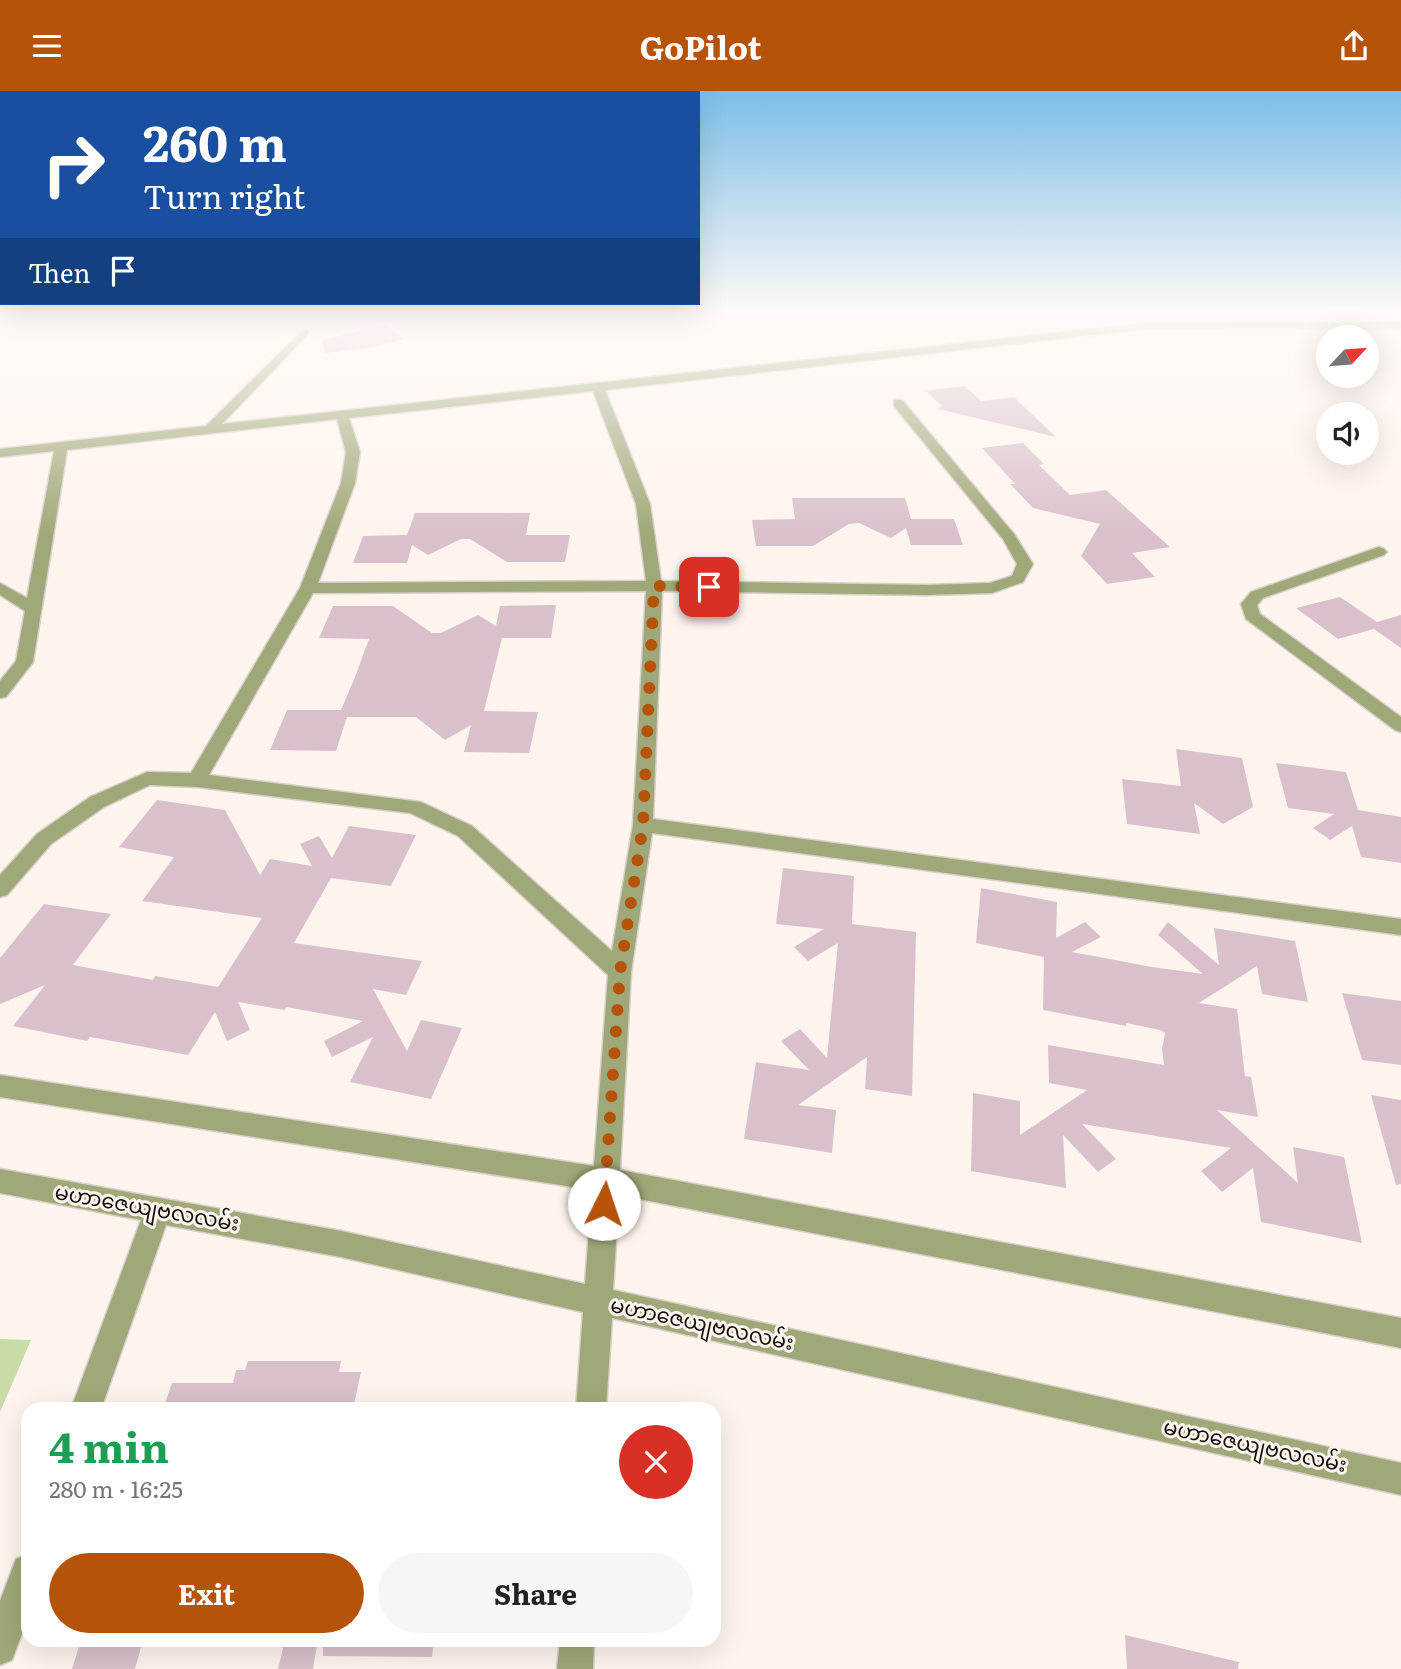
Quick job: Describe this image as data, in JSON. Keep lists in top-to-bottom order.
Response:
{
  "streets": {
    "street": ["မဟာဇေယျဗလလမ်း"]
  },
  "north": "top right",
  "page": {
    "header": "GoPilot",
    "turn": ["260 m", "Turn right"],
    "then": "Then",
    "heading": ["4 min", "280 m · 16:25"],
    "buttons": ["Exit", "Share"]
  }
}
